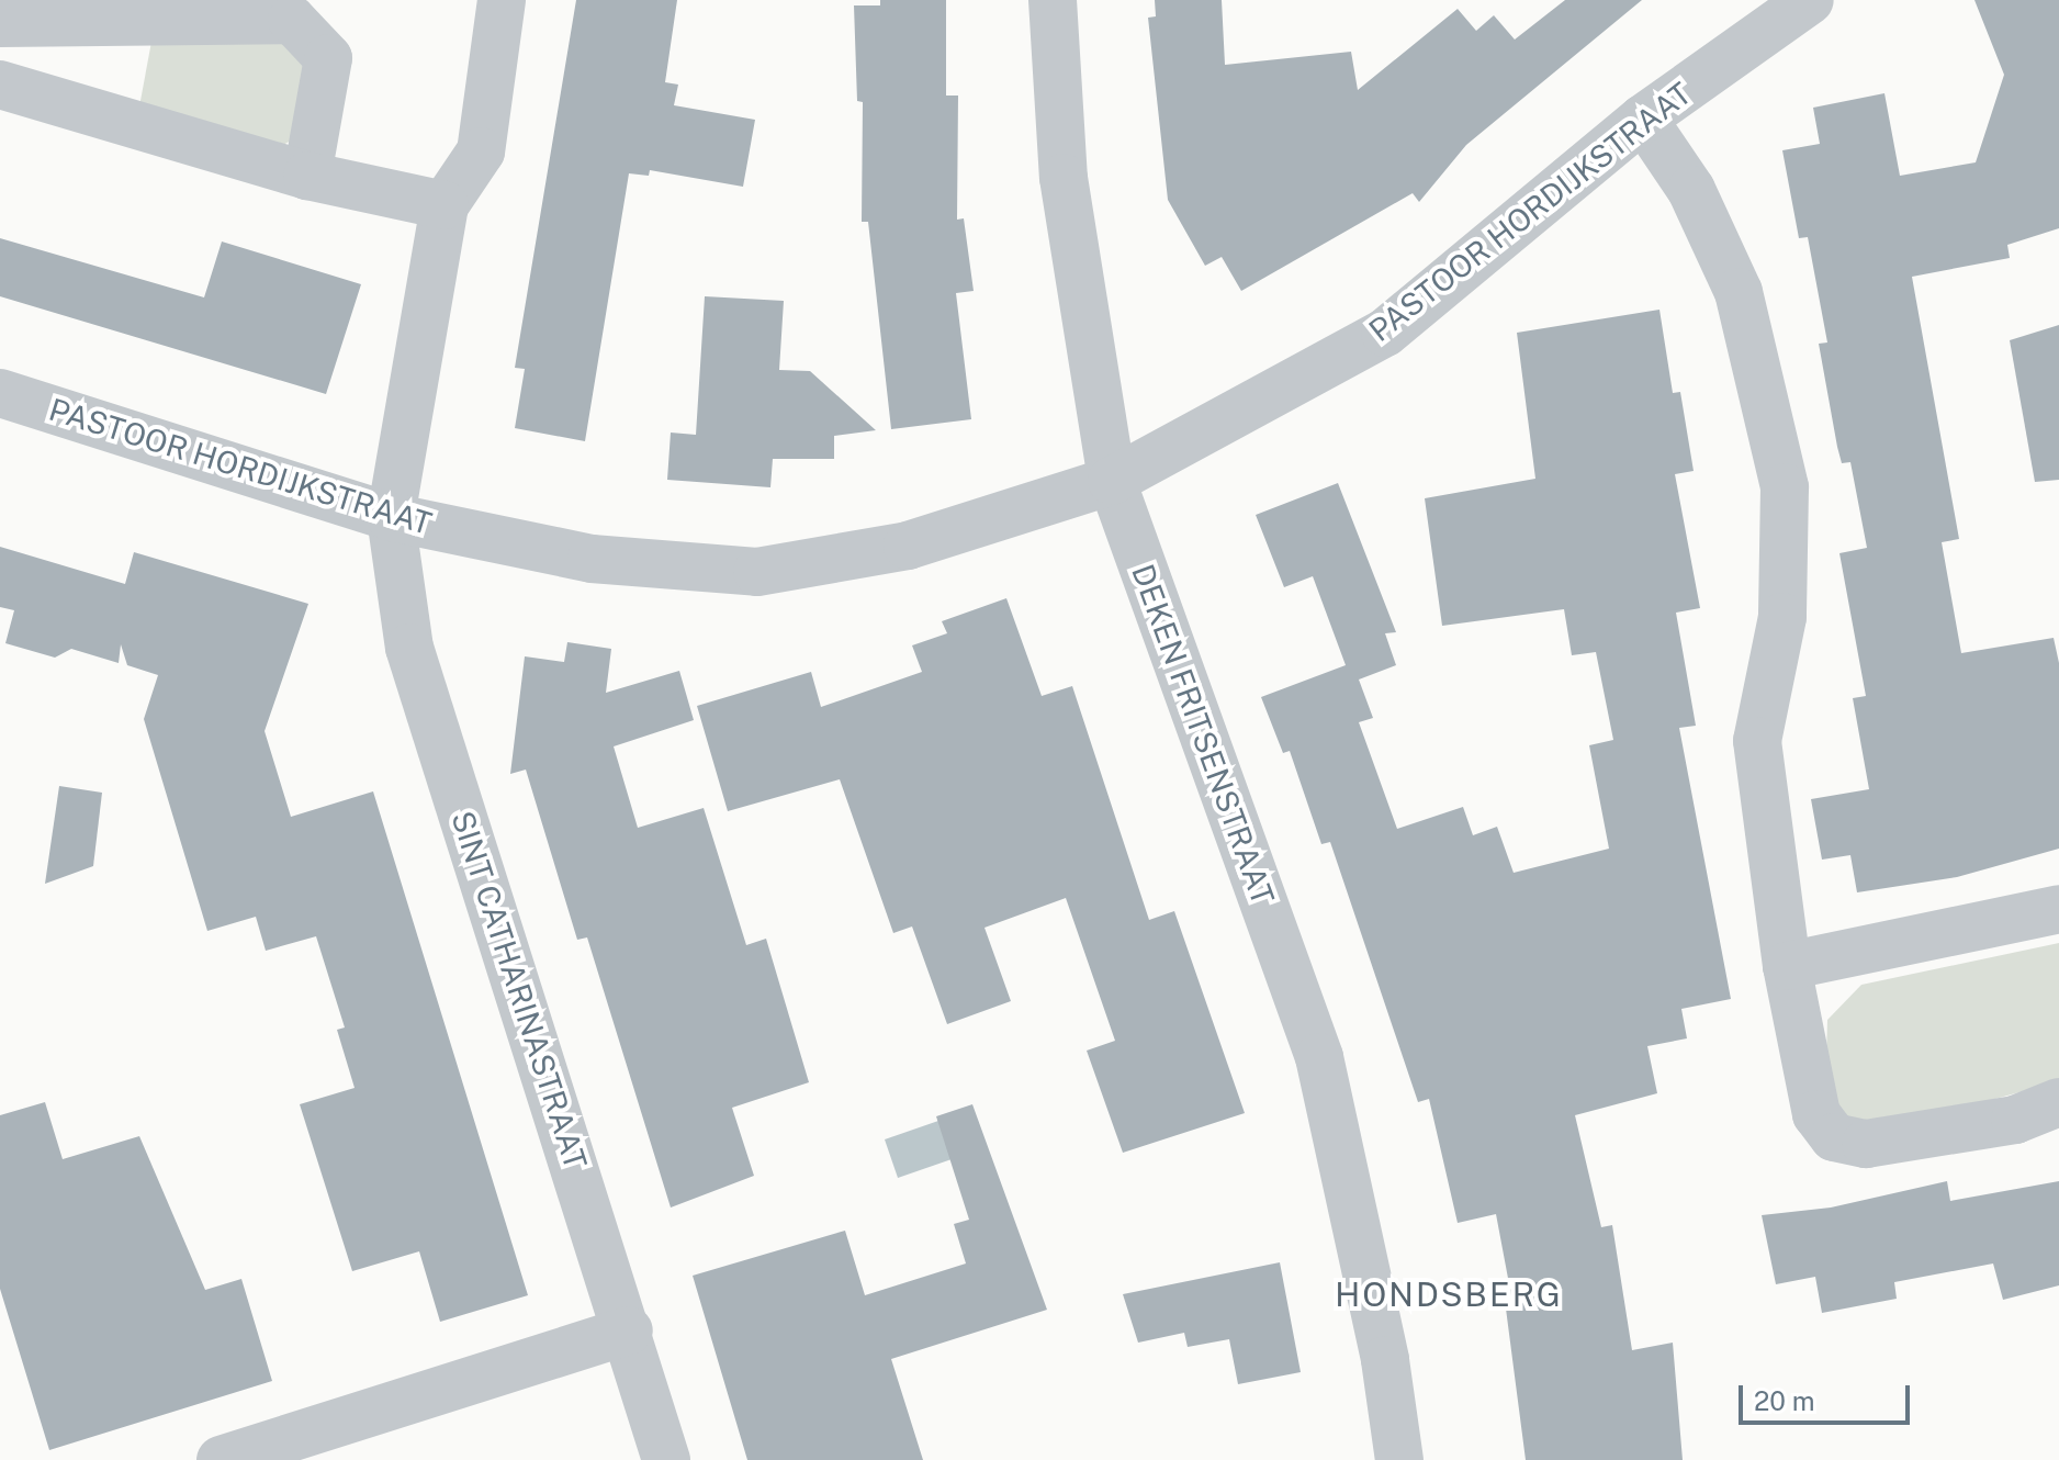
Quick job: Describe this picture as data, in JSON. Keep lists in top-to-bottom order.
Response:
{
  "streets": {
    "street": ["PASTOOR HORDIJKSTRAAT", "DEKEN FRITSENSTRAAT", "SINT CATHARINASTRAAT"]
  },
  "crossings": [
    ["PASTOOR HORDIJKSTRAAT", "DEKEN FRITSENSTRAAT"],
    ["PASTOOR HORDIJKSTRAAT", "SINT CATHARINASTRAAT"]
  ],
  "districts": ["HONDSBERG"],
  "scale_bar": "20 m"
}
